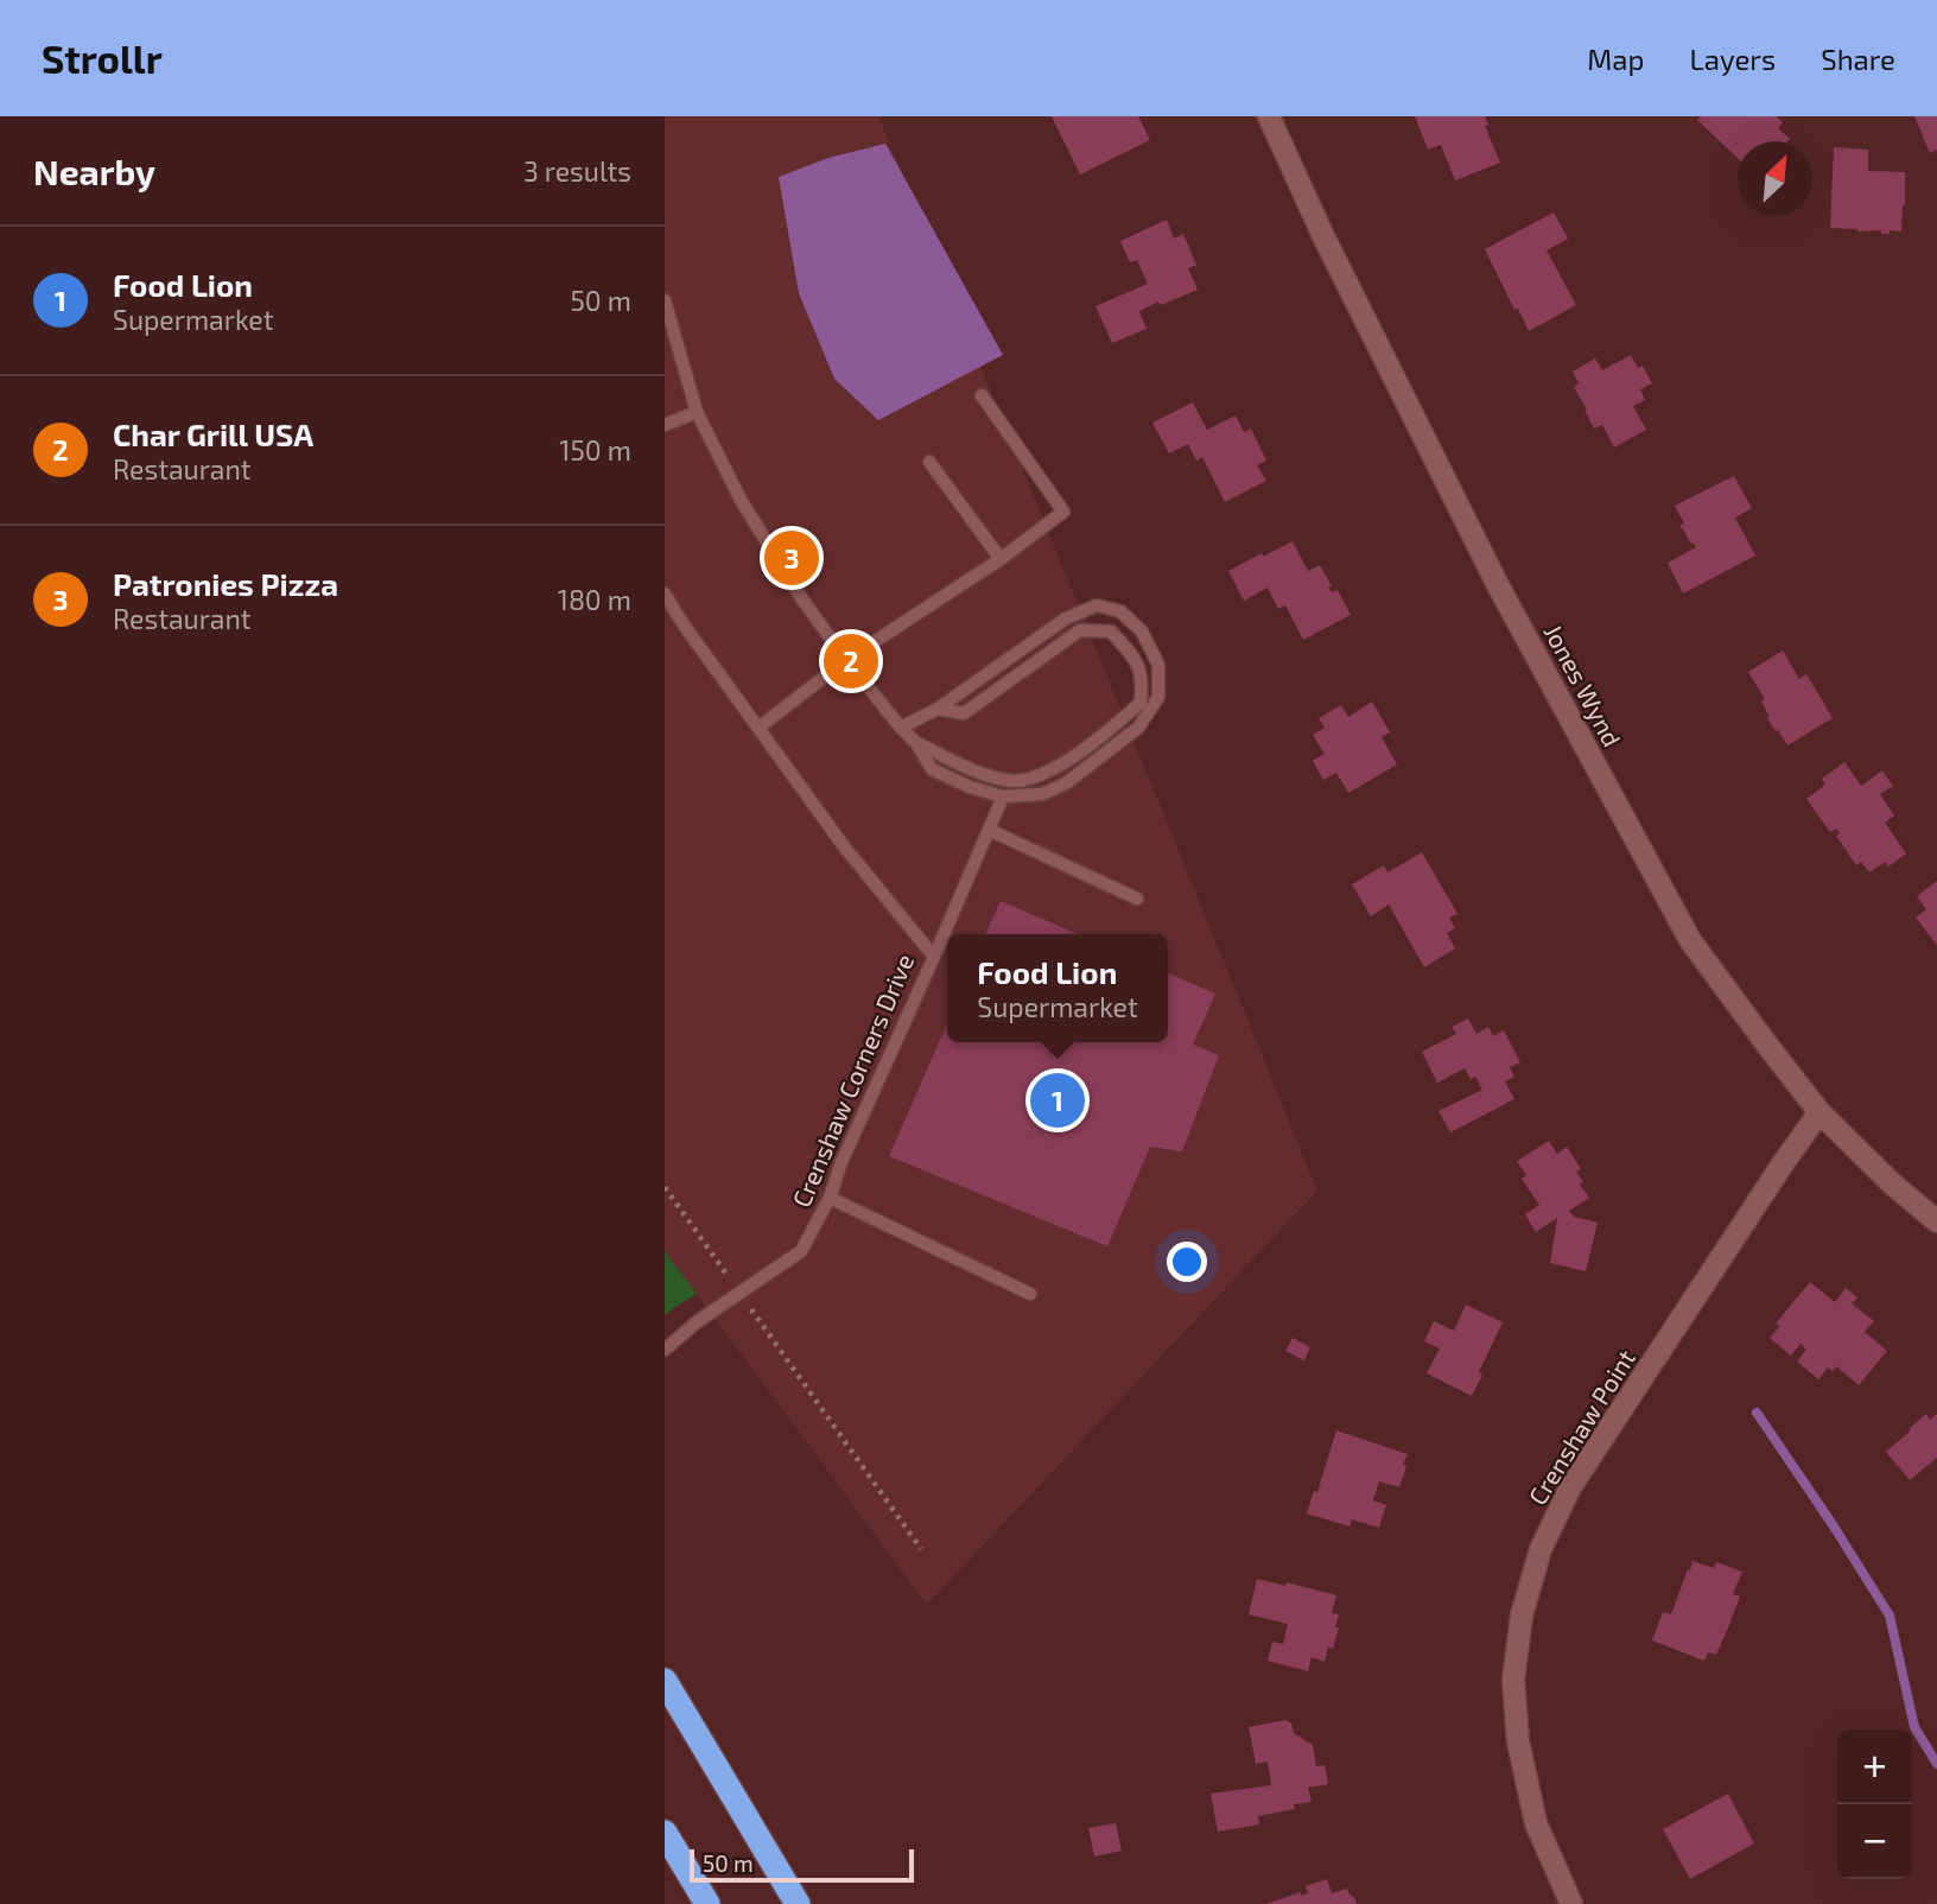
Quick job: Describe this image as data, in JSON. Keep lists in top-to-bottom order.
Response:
{
  "streets": {
    "street": ["Jones Wynd", "Crenshaw Point"],
    "lane": ["Crenshaw Corners Drive"]
  },
  "crossings": [
    ["Jones Wynd", "Crenshaw Point"]
  ],
  "scale_bar": "50 m",
  "north": "top right",
  "page": {
    "header": "Strollr",
    "nav": ["Map", "Layers", "Share"],
    "heading": ["Nearby", "3 results"],
    "list": [
      {
        "mark": "1",
        "name": "Food Lion",
        "note": "Supermarket",
        "value": "50 m"
      },
      {
        "mark": "2",
        "name": "Char Grill USA",
        "note": "Restaurant",
        "value": "150 m"
      },
      {
        "mark": "3",
        "name": "Patronies Pizza",
        "note": "Restaurant",
        "value": "180 m"
      }
    ],
    "pins": ["3", "2", "1"],
    "popup": ["Food Lion", "Supermarket"],
    "map_buttons": ["+", "−"],
    "scale": "50 m"
  }
}
